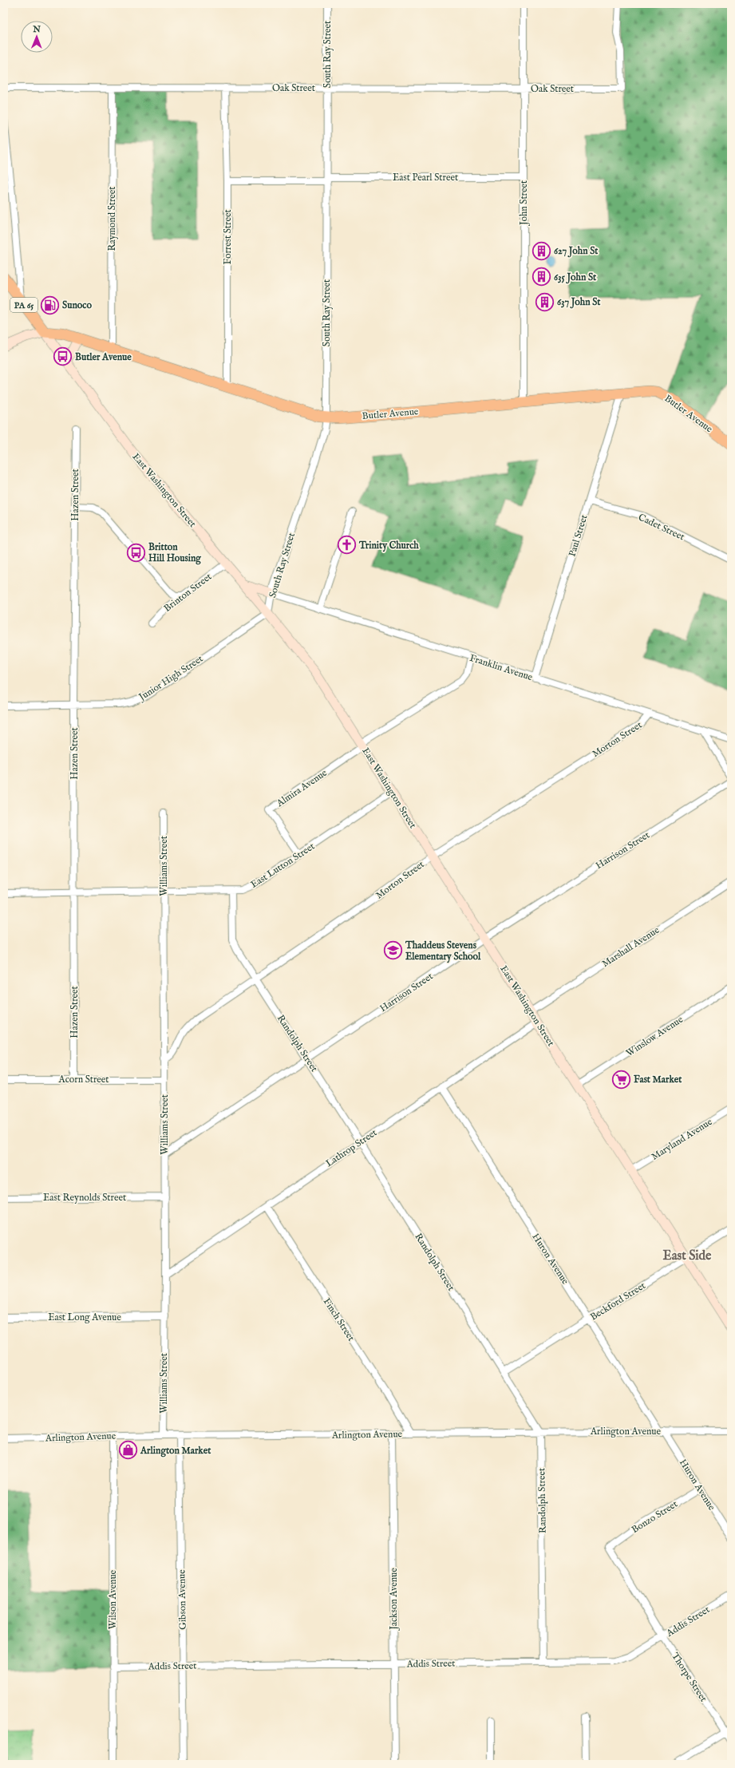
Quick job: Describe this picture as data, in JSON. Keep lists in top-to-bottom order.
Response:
{
  "streets": {
    "main road": ["PA 65", "Butler Avenue", "East Washington Street"],
    "street": [
      "South Ray Street",
      "Oak Street",
      "East Pearl Street",
      "John Street",
      "Raymond Street",
      "Forrest Street",
      "Hazen Street",
      "Cadet Street",
      "Paul Street",
      "Brinton Street",
      "Franklin Avenue",
      "Junior High Street",
      "Morton Street",
      "Almira Avenue",
      "Harrison Street",
      "East Lutton Street",
      "Williams Street",
      "Marshall Avenue",
      "Winslow Avenue",
      "Randolph Street",
      "Acorn Street",
      "Maryland Avenue",
      "Lathrop Street",
      "East Reynolds Street",
      "Huron Avenue",
      "Beckford Street",
      "East Long Avenue",
      "Finch Street",
      "Arlington Avenue",
      "Bonzo Street",
      "Jackson Avenue",
      "Wilson Avenue",
      "Gibson Avenue",
      "Addis Street",
      "Thorpe Street"
    ]
  },
  "crossings": [
    ["South Ray Street", "Oak Street"],
    ["South Ray Street", "East Pearl Street"],
    ["South Ray Street", "Butler Avenue"],
    ["South Ray Street", "East Washington Street"],
    ["South Ray Street", "Franklin Avenue"],
    ["South Ray Street", "Junior High Street"],
    ["Oak Street", "John Street"],
    ["Oak Street", "Raymond Street"],
    ["Oak Street", "Forrest Street"],
    ["East Pearl Street", "John Street"],
    ["East Pearl Street", "Forrest Street"],
    ["John Street", "Butler Avenue"],
    ["Raymond Street", "Butler Avenue"],
    ["Forrest Street", "Butler Avenue"],
    ["Butler Avenue", "East Washington Street"],
    ["Butler Avenue", "Paul Street"],
    ["East Washington Street", "Brinton Street"],
    ["East Washington Street", "Junior High Street"],
    ["East Washington Street", "Morton Street"],
    ["East Washington Street", "Almira Avenue"],
    ["East Washington Street", "Harrison Street"],
    ["East Washington Street", "East Lutton Street"],
    ["East Washington Street", "Marshall Avenue"],
    ["East Washington Street", "Winslow Avenue"],
    ["East Washington Street", "Maryland Avenue"],
    ["East Washington Street", "Lathrop Street"],
    ["East Washington Street", "Beckford Street"],
    ["Hazen Street", "Junior High Street"],
    ["Hazen Street", "East Lutton Street"],
    ["Hazen Street", "Acorn Street"],
    ["Cadet Street", "Paul Street"],
    ["Paul Street", "Franklin Avenue"],
    ["Franklin Avenue", "Morton Street"],
    ["Franklin Avenue", "Almira Avenue"],
    ["Morton Street", "Williams Street"],
    ["Morton Street", "Randolph Street"],
    ["Almira Avenue", "East Lutton Street"],
    ["Harrison Street", "Williams Street"],
    ["Harrison Street", "Randolph Street"],
    ["East Lutton Street", "Williams Street"],
    ["East Lutton Street", "Randolph Street"],
    ["Williams Street", "Acorn Street"],
    ["Williams Street", "Lathrop Street"],
    ["Williams Street", "East Reynolds Street"],
    ["Williams Street", "East Long Avenue"],
    ["Williams Street", "Arlington Avenue"],
    ["Randolph Street", "Lathrop Street"],
    ["Randolph Street", "Beckford Street"],
    ["Randolph Street", "Arlington Avenue"],
    ["Randolph Street", "Addis Street"],
    ["Lathrop Street", "Huron Avenue"],
    ["Lathrop Street", "Finch Street"],
    ["Huron Avenue", "Beckford Street"],
    ["Huron Avenue", "Arlington Avenue"],
    ["Huron Avenue", "Bonzo Street"],
    ["Finch Street", "Arlington Avenue"],
    ["Arlington Avenue", "Jackson Avenue"],
    ["Arlington Avenue", "Wilson Avenue"],
    ["Arlington Avenue", "Gibson Avenue"],
    ["Bonzo Street", "Thorpe Street"],
    ["Jackson Avenue", "Addis Street"],
    ["Wilson Avenue", "Addis Street"],
    ["Gibson Avenue", "Addis Street"],
    ["Addis Street", "Thorpe Street"]
  ],
  "districts": ["East Side"],
  "places": {
    "building": ["627 John St", "635 John St", "637 John St"],
    "fuel station": ["Sunoco"],
    "bus stop": ["Butler Avenue", "Britton Hill Housing"],
    "church": ["Trinity Church"],
    "school or university": ["Thaddeus Stevens Elementary School"],
    "supermarket": ["Fast Market"],
    "shop": ["Arlington Market"]
  },
  "north": "top"
}
